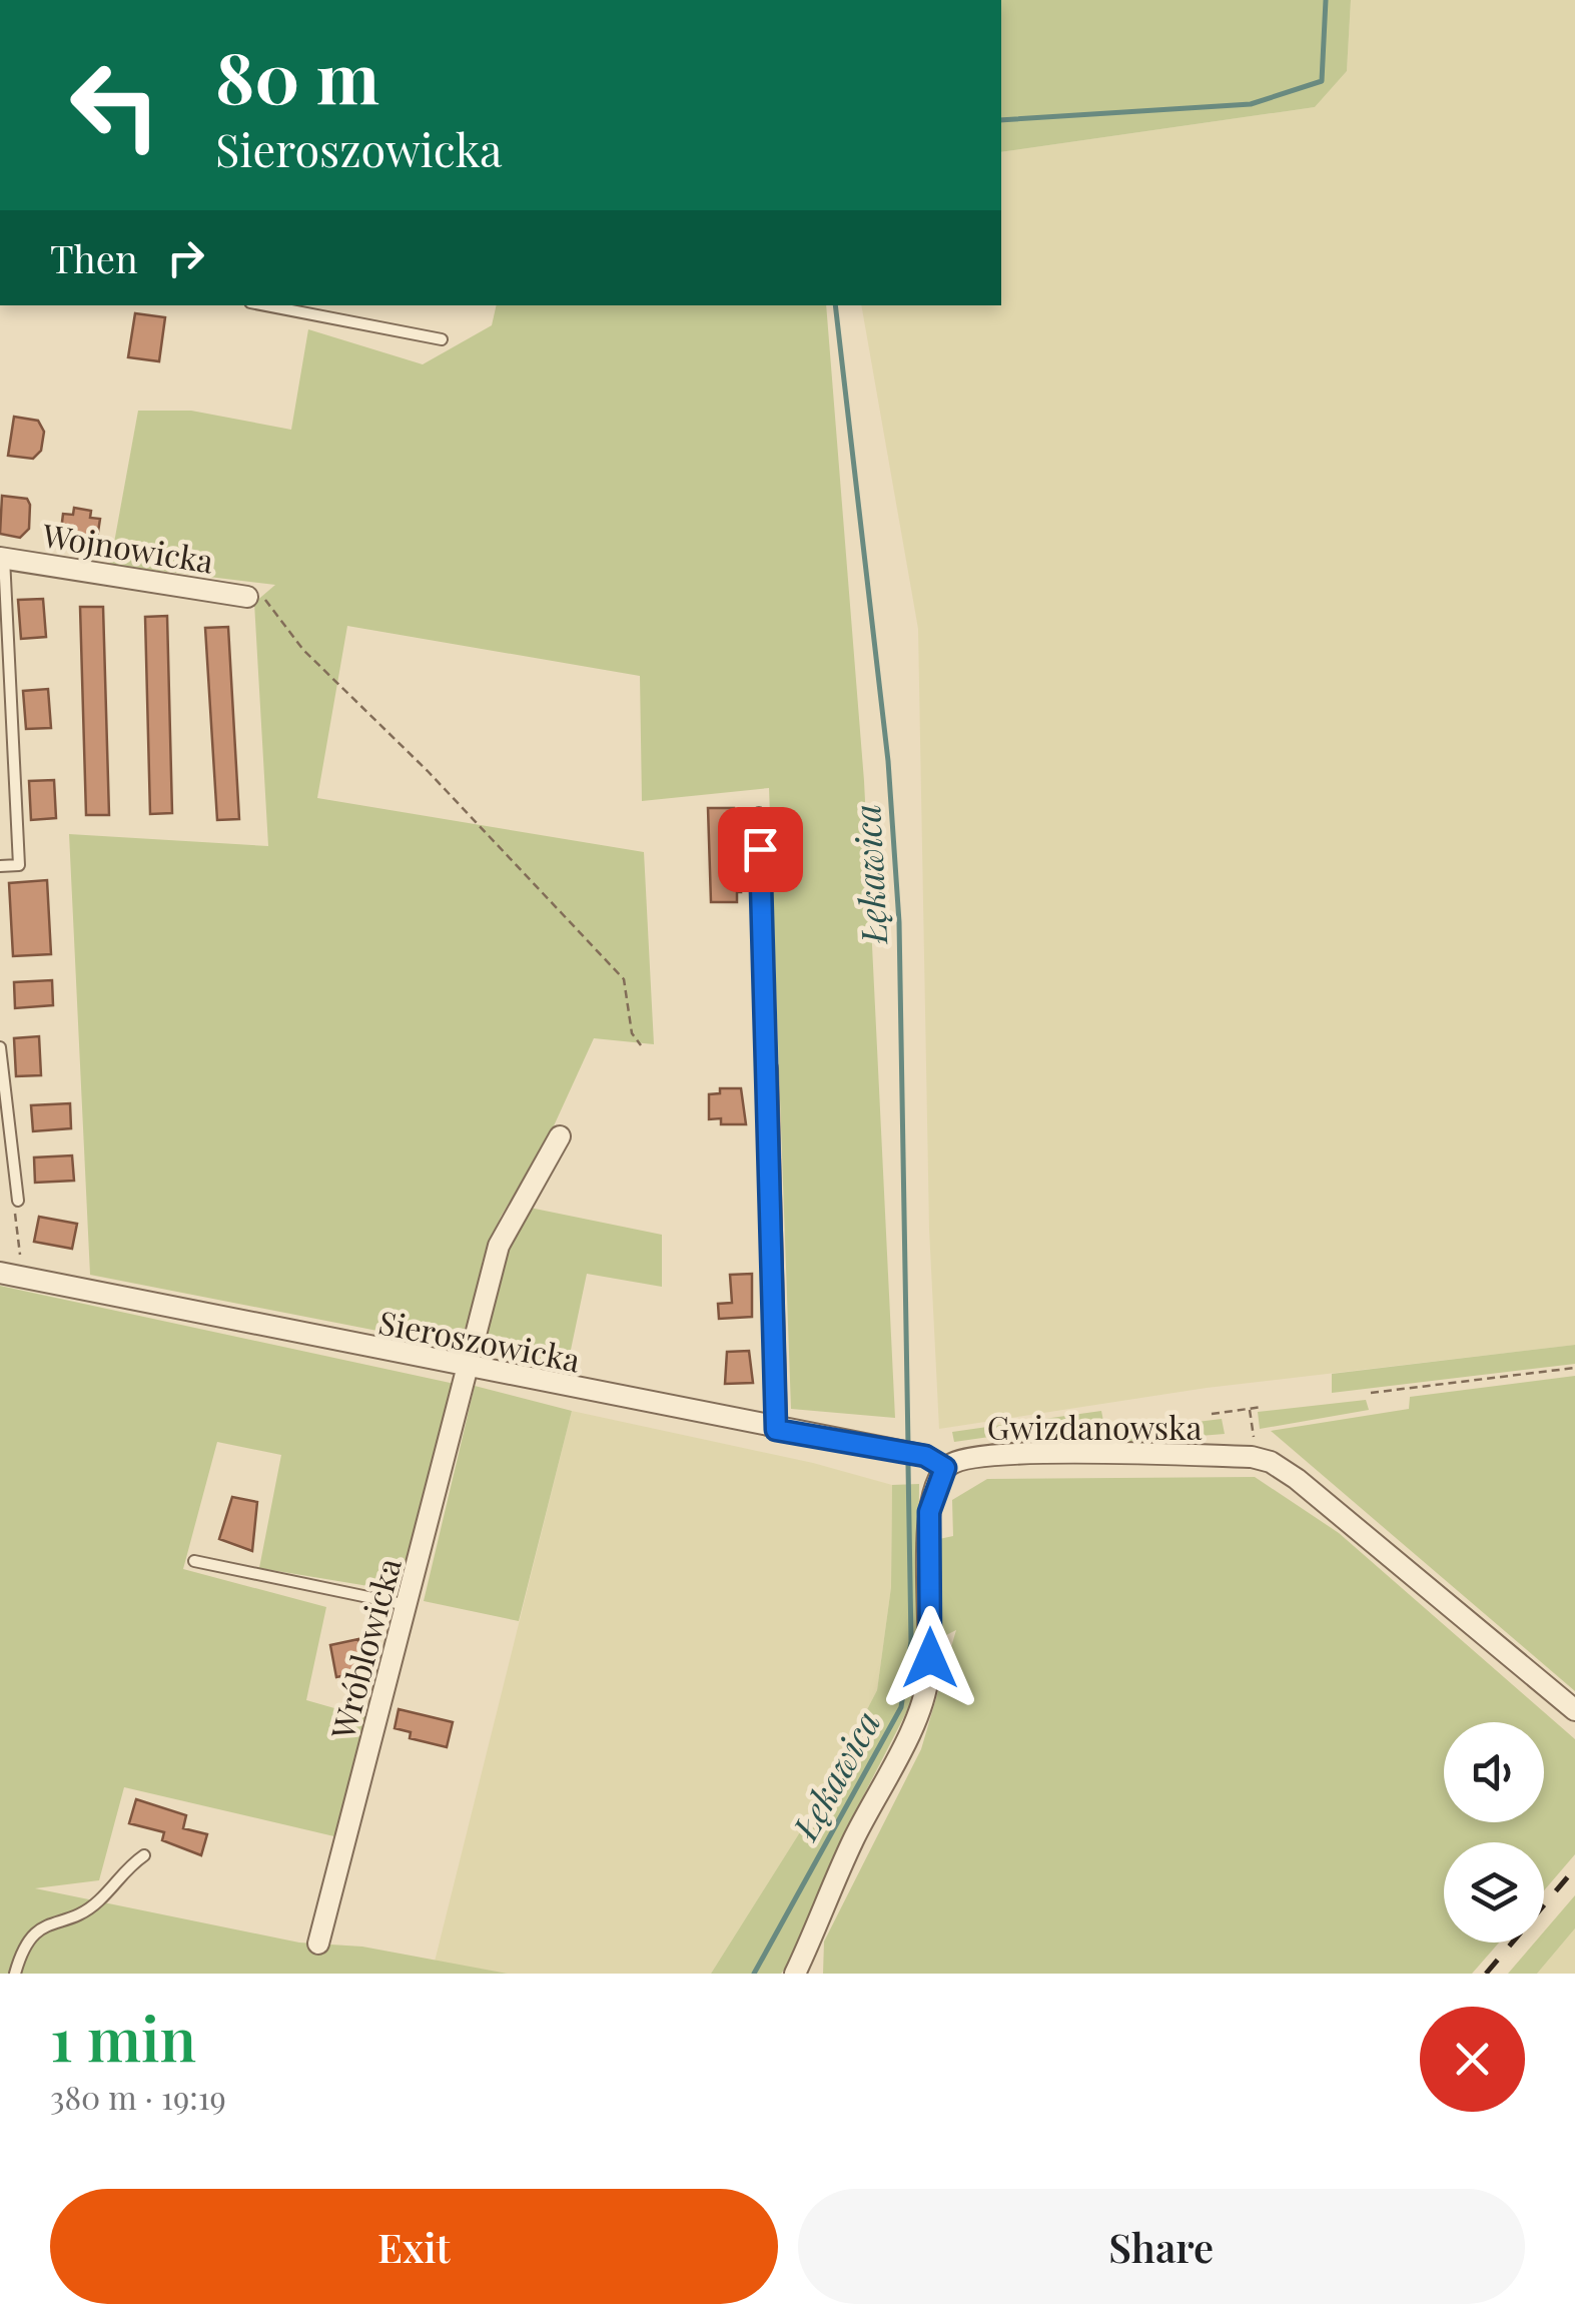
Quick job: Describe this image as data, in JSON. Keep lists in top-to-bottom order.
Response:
{
  "streets": {
    "street": [
      "Wojnowicka",
      "Sieroszowicka",
      "Gwizdanowska",
      "Wróblowicka"
    ]
  },
  "crossings": [
    ["Sieroszowicka", "Gwizdanowska"],
    ["Sieroszowicka", "Wróblowicka"]
  ],
  "water": ["Łękawica"],
  "page": {
    "turn": ["80 m", "Sieroszowicka"],
    "then": "Then",
    "heading": ["1 min", "380 m · 19:19"],
    "buttons": ["Exit", "Share"]
  }
}
